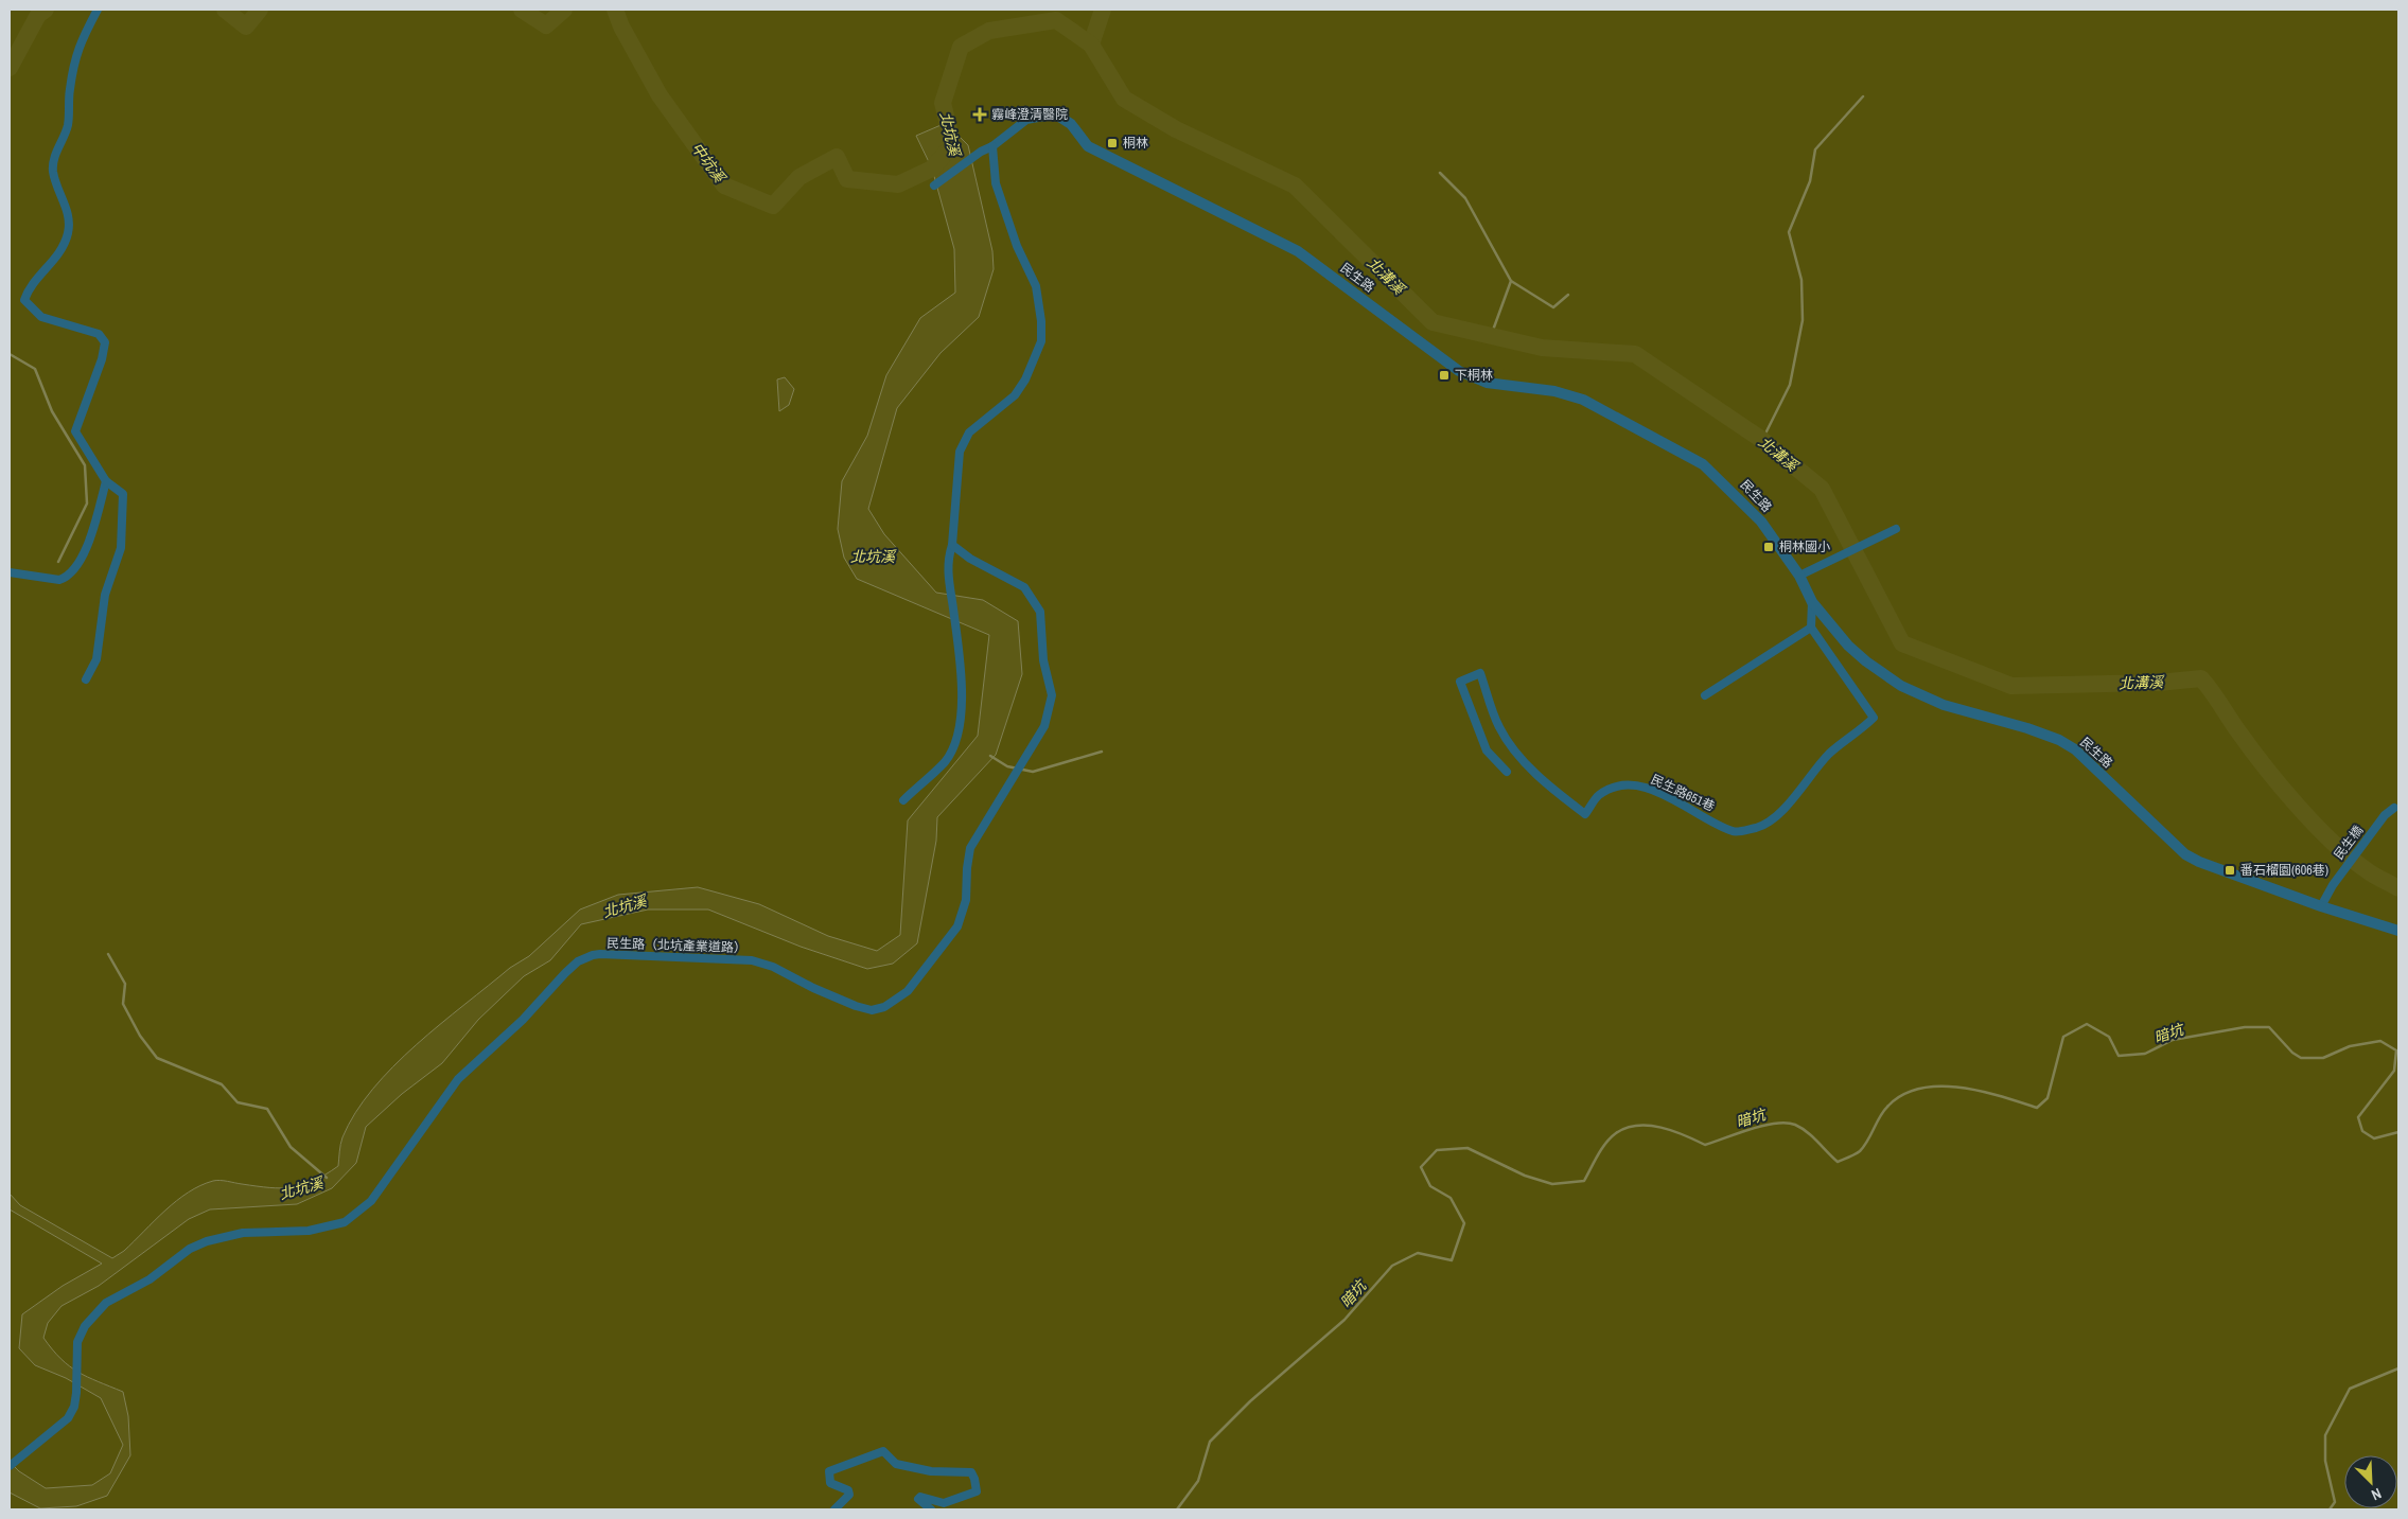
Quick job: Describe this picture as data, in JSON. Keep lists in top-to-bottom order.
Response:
{
  "streets": {
    "street": [
      "民生路",
      "民生路651巷",
      "民生橋",
      "民生路（北坑產業道路）"
    ]
  },
  "crossings": [
    ["民生路", "民生橋"]
  ],
  "water": [
    "北坑溪",
    "中坑溪",
    "北溝溪",
    "暗坑"
  ],
  "places": {
    "health": ["霧峰澄清醫院"],
    "transit": [
      "桐林",
      "下桐林",
      "桐林國小",
      "番石榴園(606巷)"
    ]
  },
  "north": "bottom right"
}
